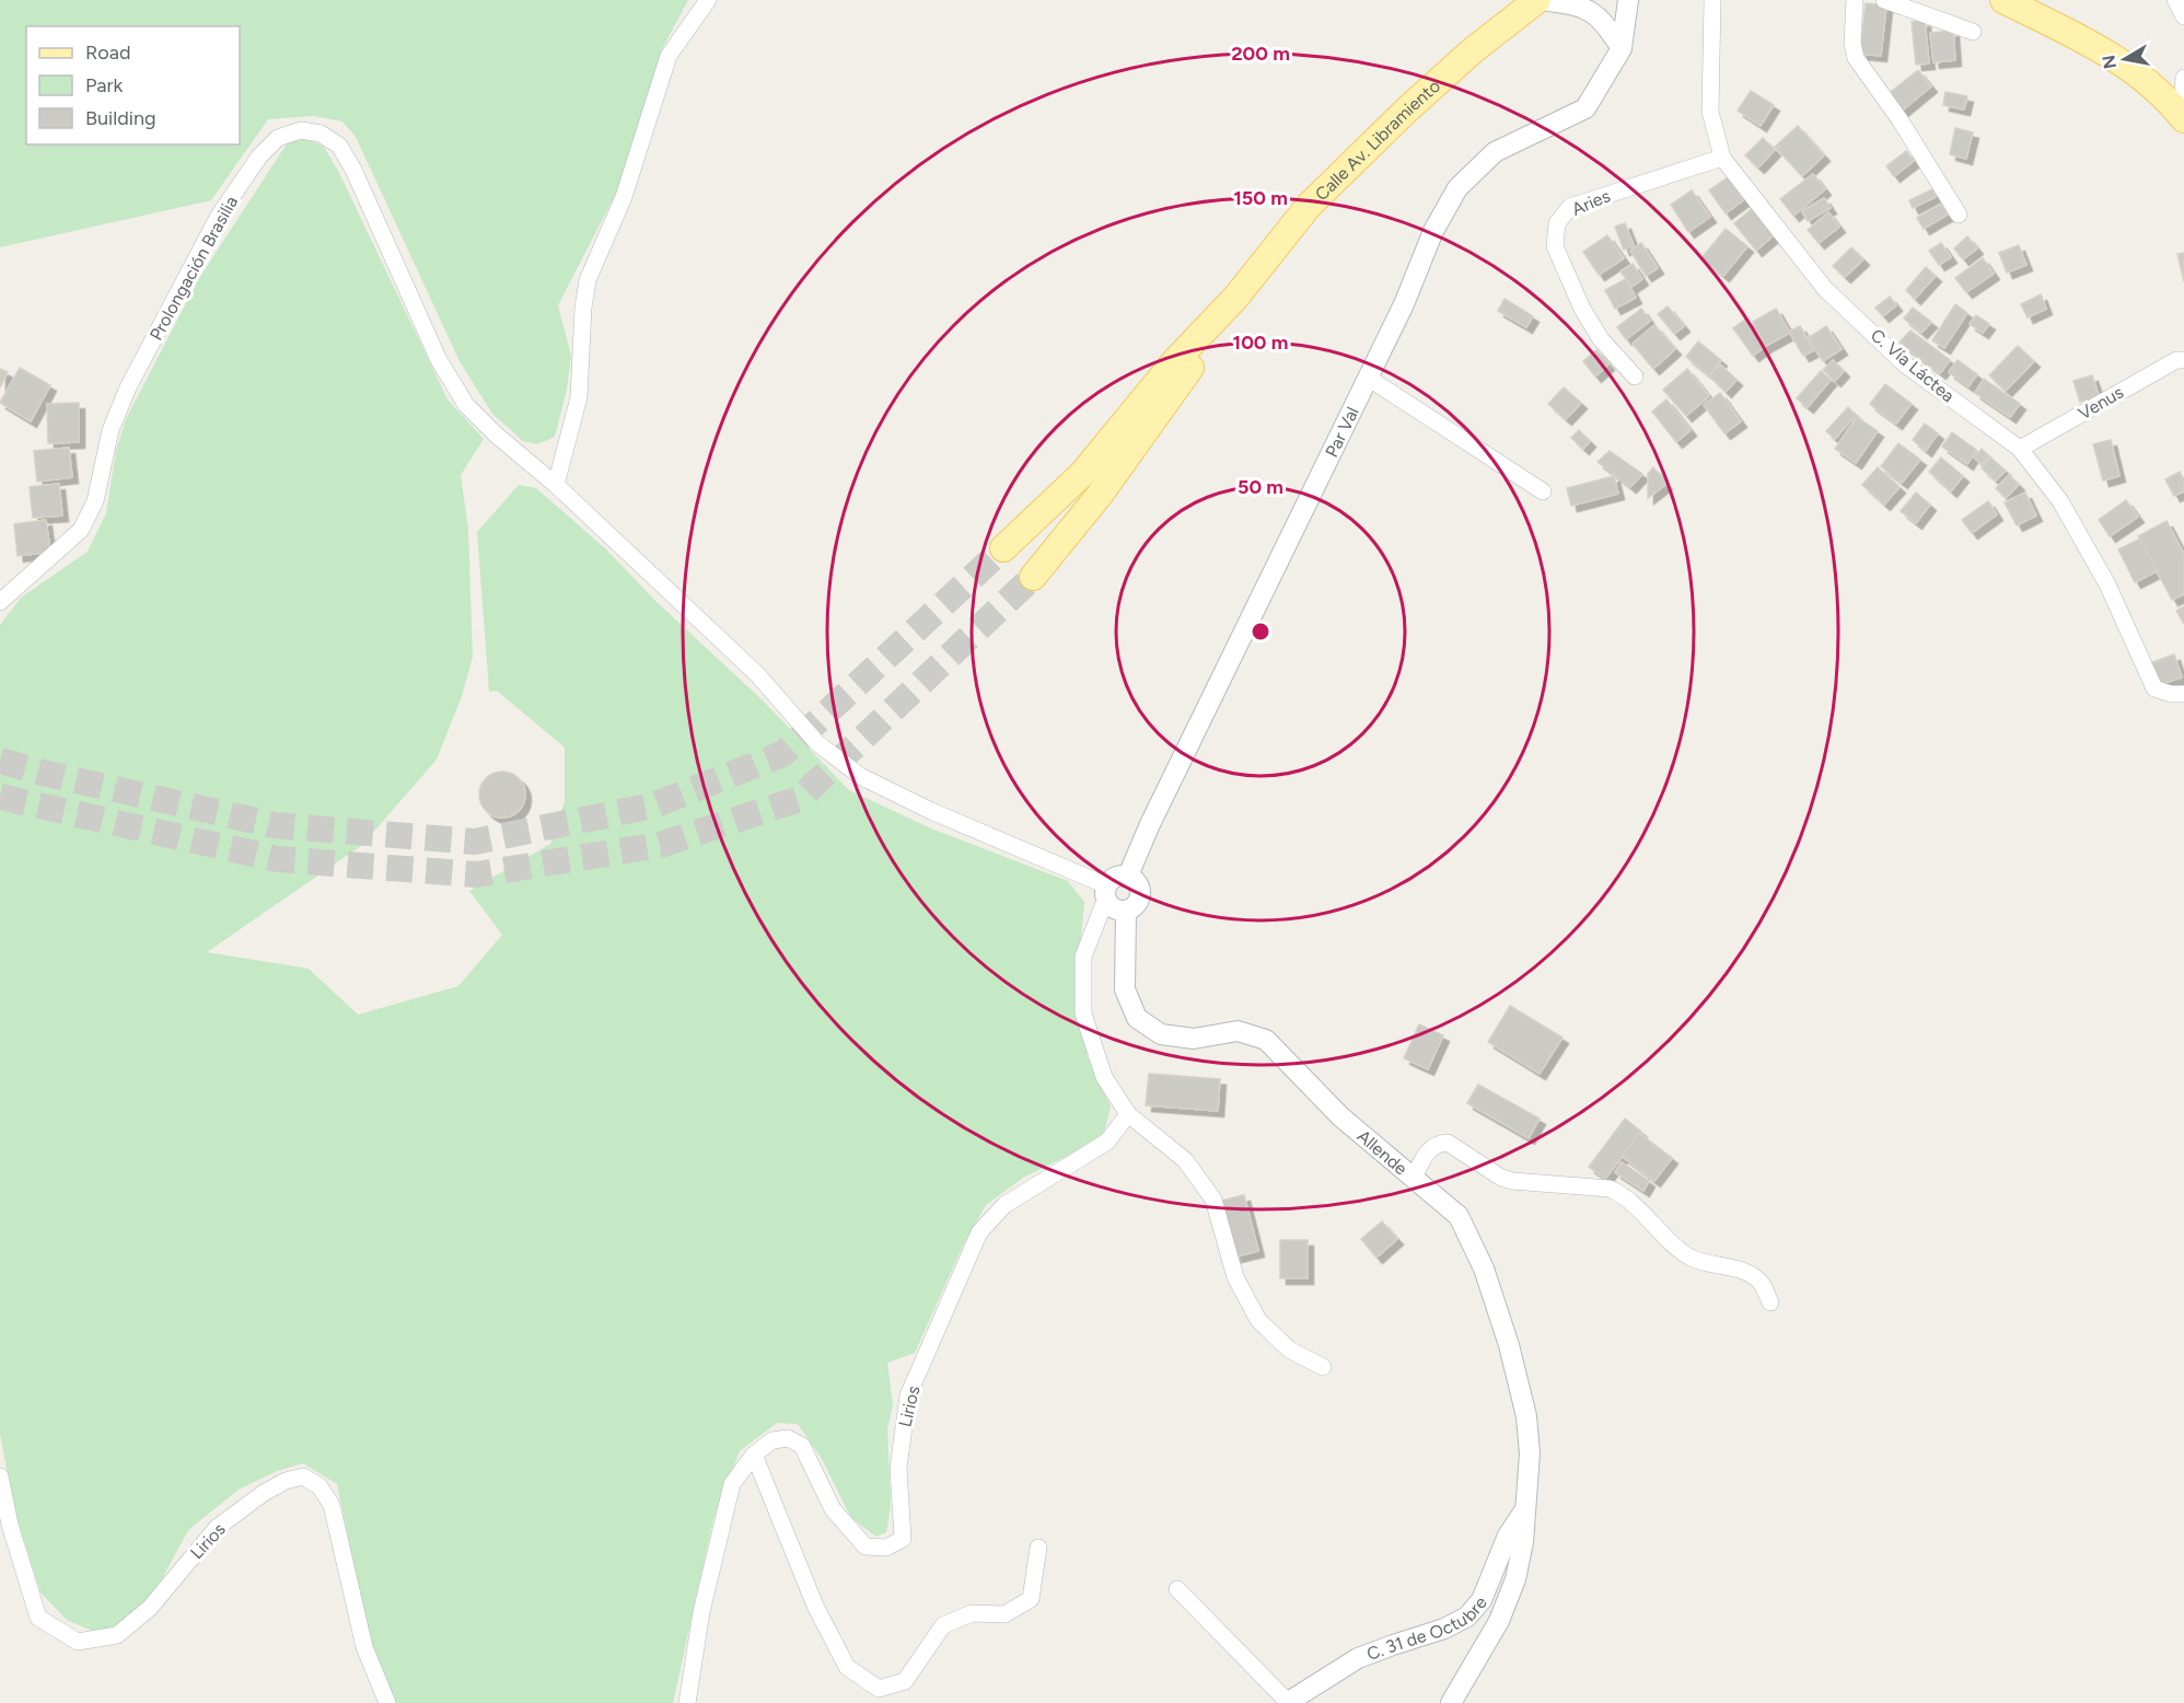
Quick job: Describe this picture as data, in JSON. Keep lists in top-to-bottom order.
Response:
{
  "streets": {
    "main road": ["Calle Av. Libramiento"],
    "street": [
      "Aries",
      "Prolongación Brasilia",
      "C. Vía Láctea",
      "Venus",
      "Par Val",
      "Allende",
      "Lirios",
      "C. 31 de Octubre"
    ]
  },
  "crossings": [
    ["Aries", "C. Vía Láctea"],
    ["Prolongación Brasilia", "Par Val"],
    ["Prolongación Brasilia", "Allende"],
    ["C. Vía Láctea", "Venus"],
    ["Par Val", "Allende"],
    ["Allende", "C. 31 de Octubre"]
  ],
  "legend": ["Road", "Park", "Building"],
  "north": "left",
  "rings": [
    "200 m",
    "150 m",
    "100 m",
    "50 m"
  ]
}
